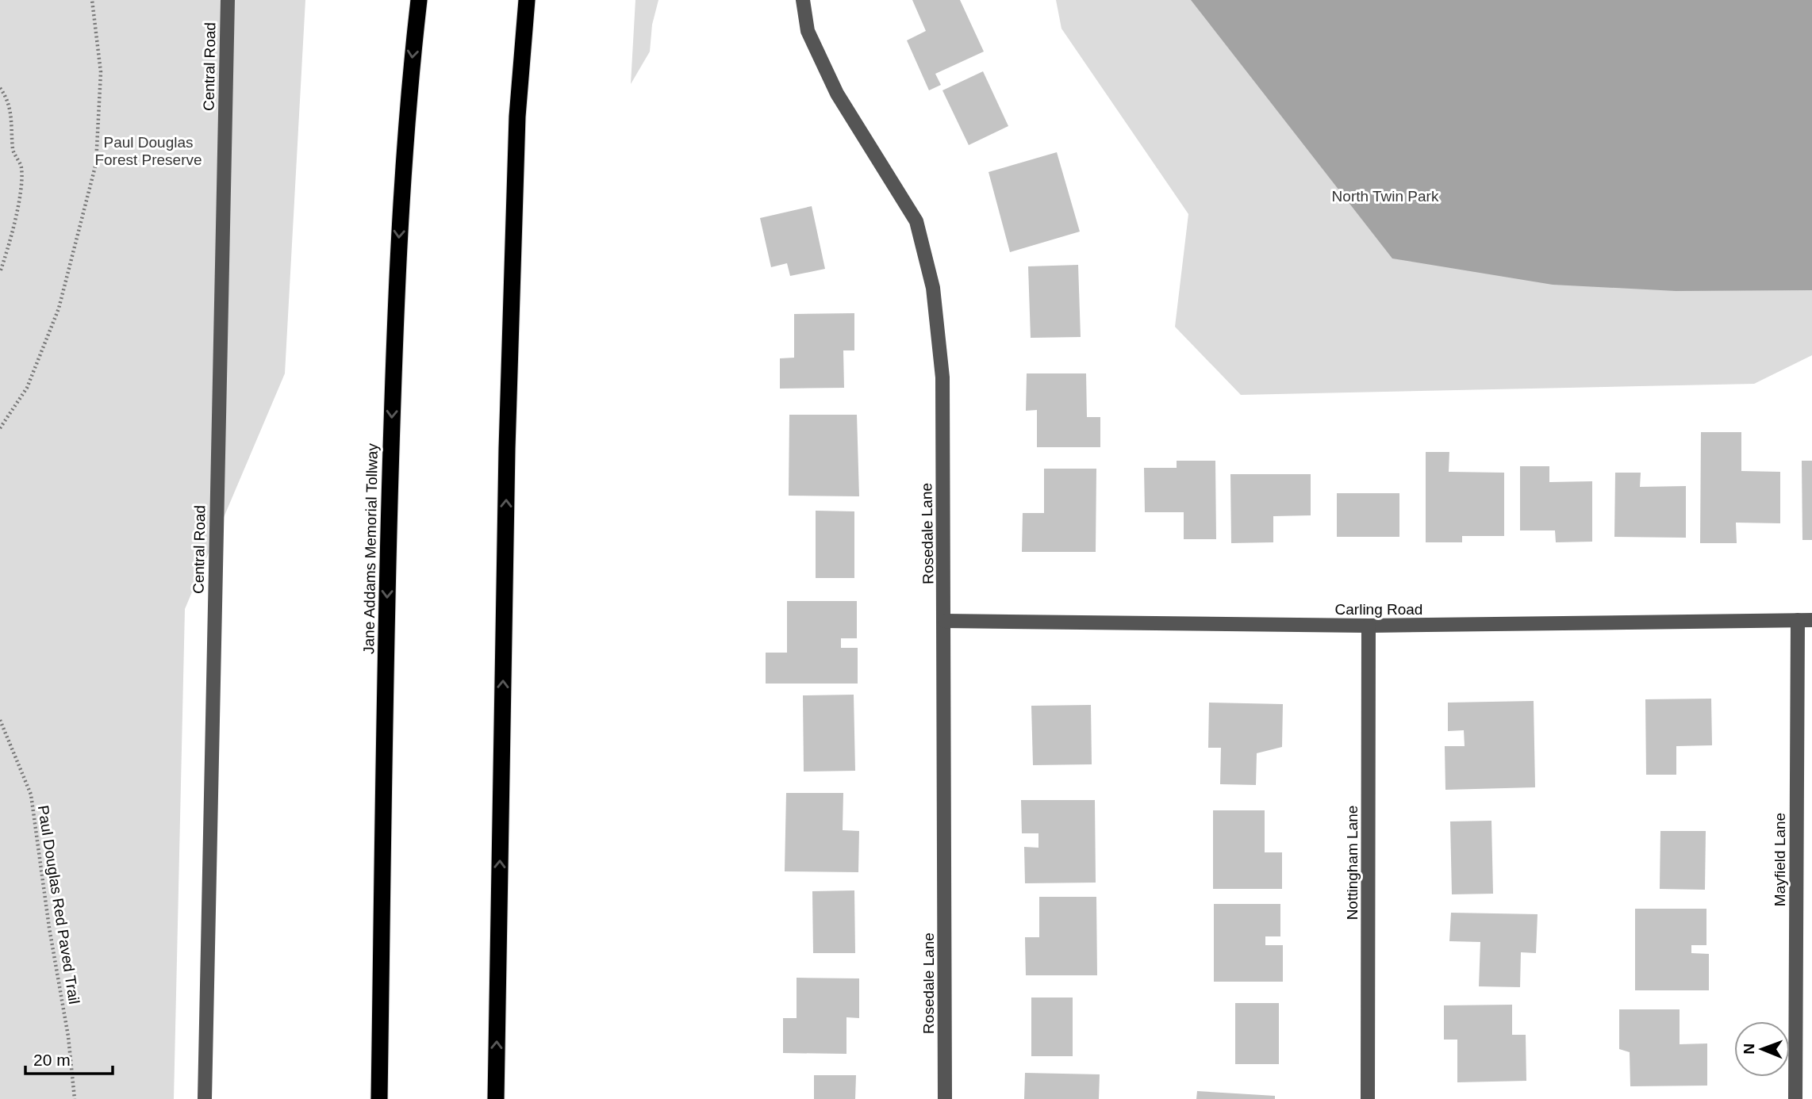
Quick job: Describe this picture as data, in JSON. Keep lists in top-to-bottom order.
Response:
{
  "streets": {
    "highway": ["Jane Addams Memorial Tollway"],
    "street": [
      "Central Road",
      "Rosedale Lane",
      "Carling Road",
      "Mayfield Lane",
      "Nottingham Lane"
    ],
    "path": ["Paul Douglas Red Paved Trail"]
  },
  "crossings": [
    ["Rosedale Lane", "Carling Road"],
    ["Carling Road", "Mayfield Lane"],
    ["Carling Road", "Nottingham Lane"]
  ],
  "parks": ["Paul Douglas Forest Preserve", "North Twin Park"],
  "scale_bar": "20 m",
  "north": "left"
}
